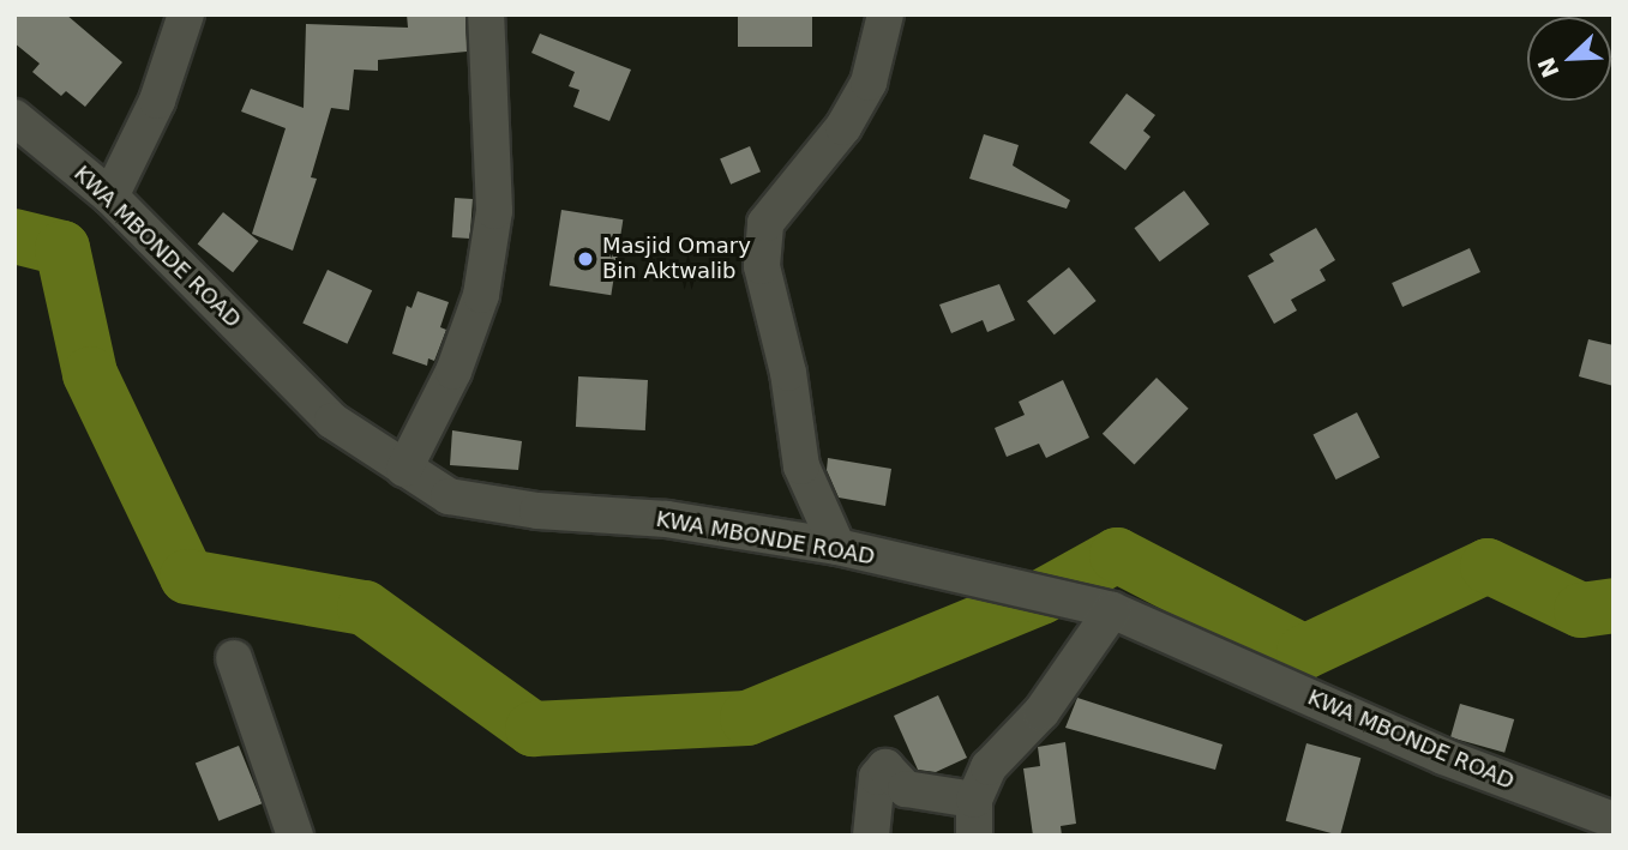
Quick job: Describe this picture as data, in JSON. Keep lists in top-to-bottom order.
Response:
{
  "streets": {
    "street": ["KWA MBONDE ROAD"]
  },
  "places": ["Masjid Omary Bin Aktwalib"],
  "north": "bottom left"
}
